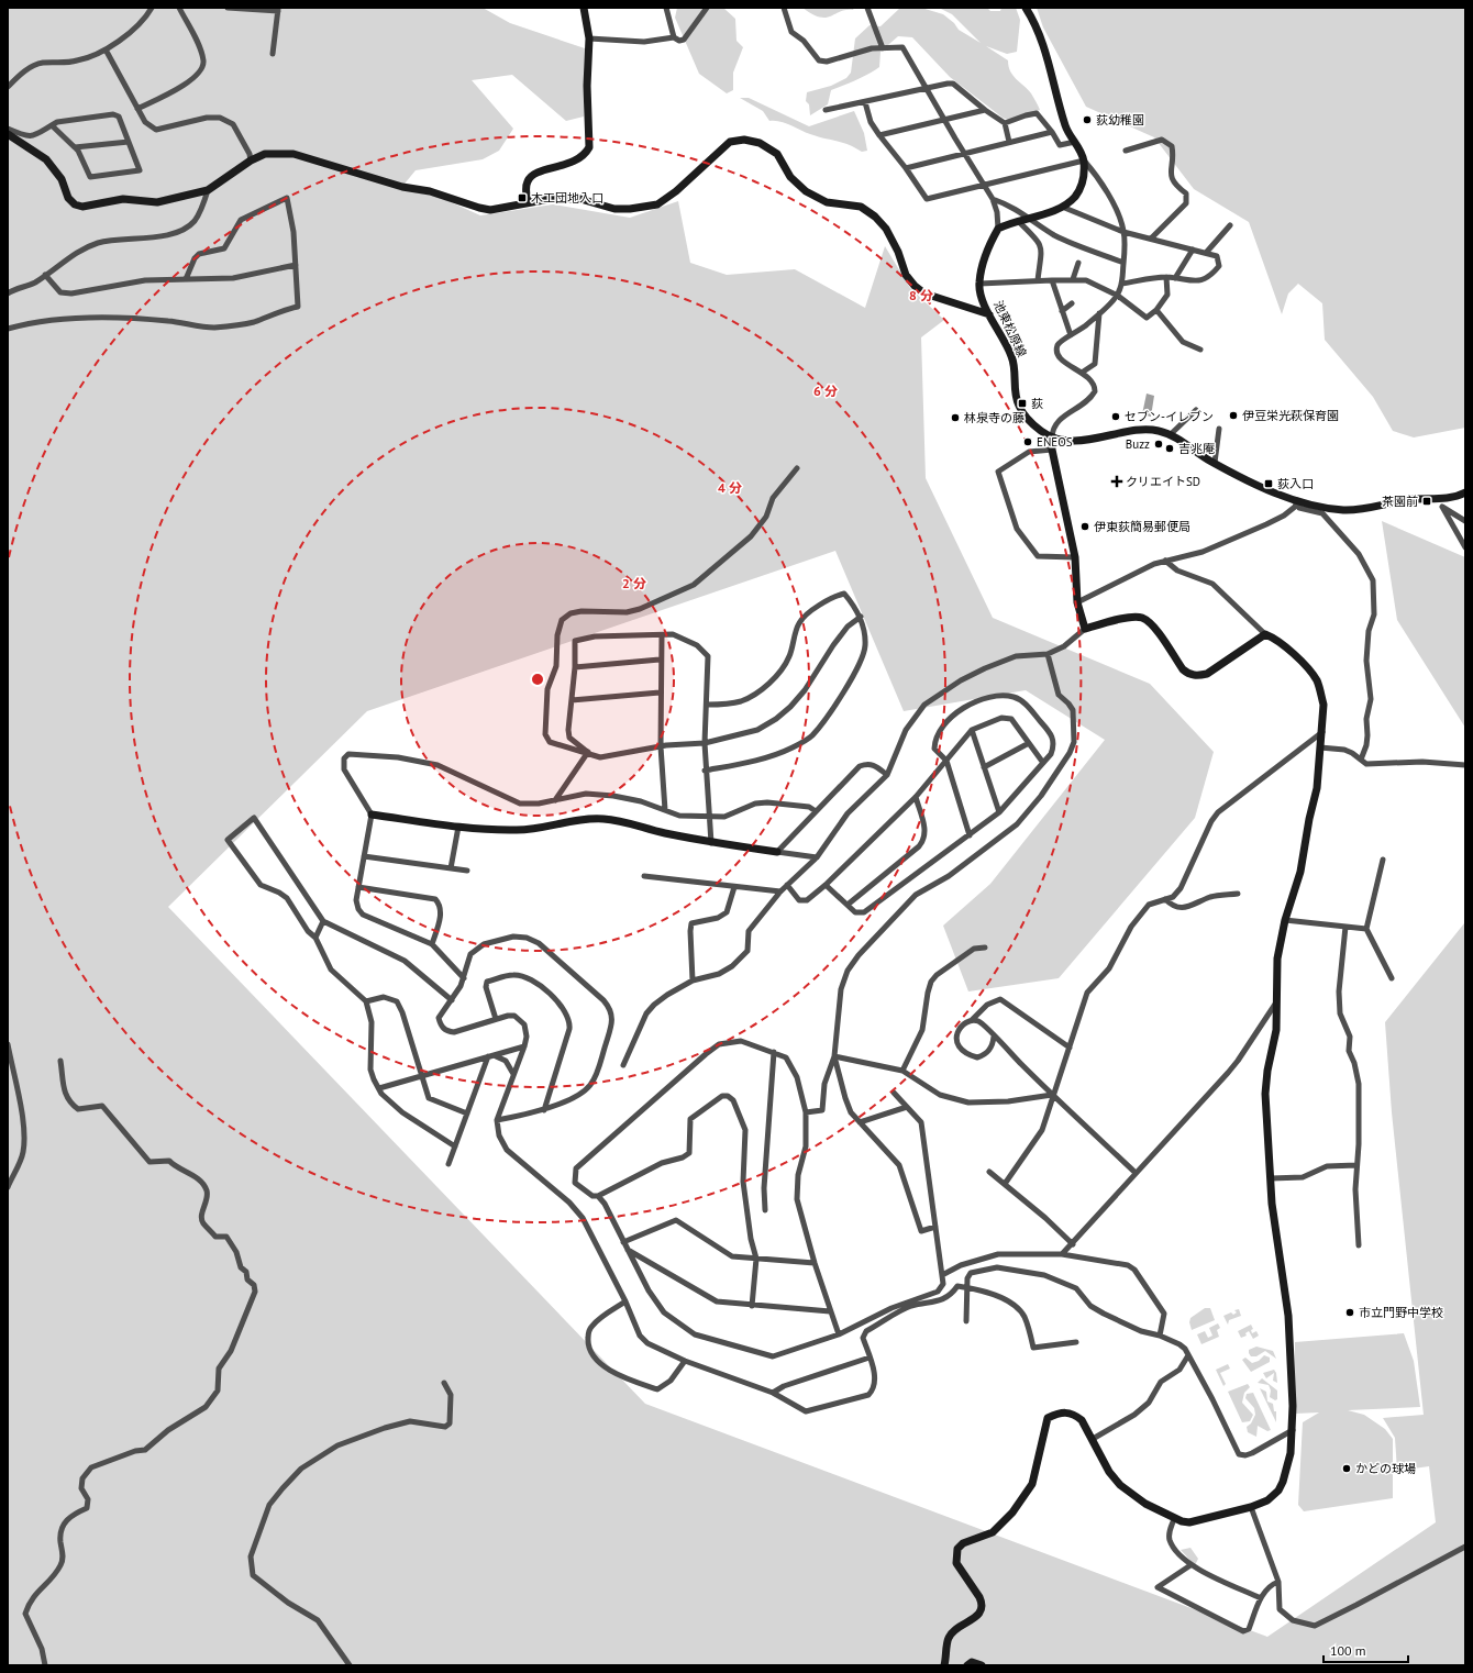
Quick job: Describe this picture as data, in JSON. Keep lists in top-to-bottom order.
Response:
{
  "streets": {
    "street": ["池東松原線"]
  },
  "places": {
    "other": [
      "荻幼稚園",
      "伊豆栄光萩保育園",
      "セブン-イレブン",
      "林泉寺の藤",
      "ENEOS",
      "Buzz",
      "吉兆庵",
      "伊東荻簡易郵便局",
      "市立門野中学校",
      "かどの球場"
    ],
    "transit": [
      "木工団地入口",
      "荻",
      "荻入口",
      "茶園前"
    ],
    "health": ["クリエイトSD"]
  },
  "scale_bar": "100 m",
  "rings": [
    "8 分",
    "6 分",
    "4 分",
    "2 分"
  ]
}
